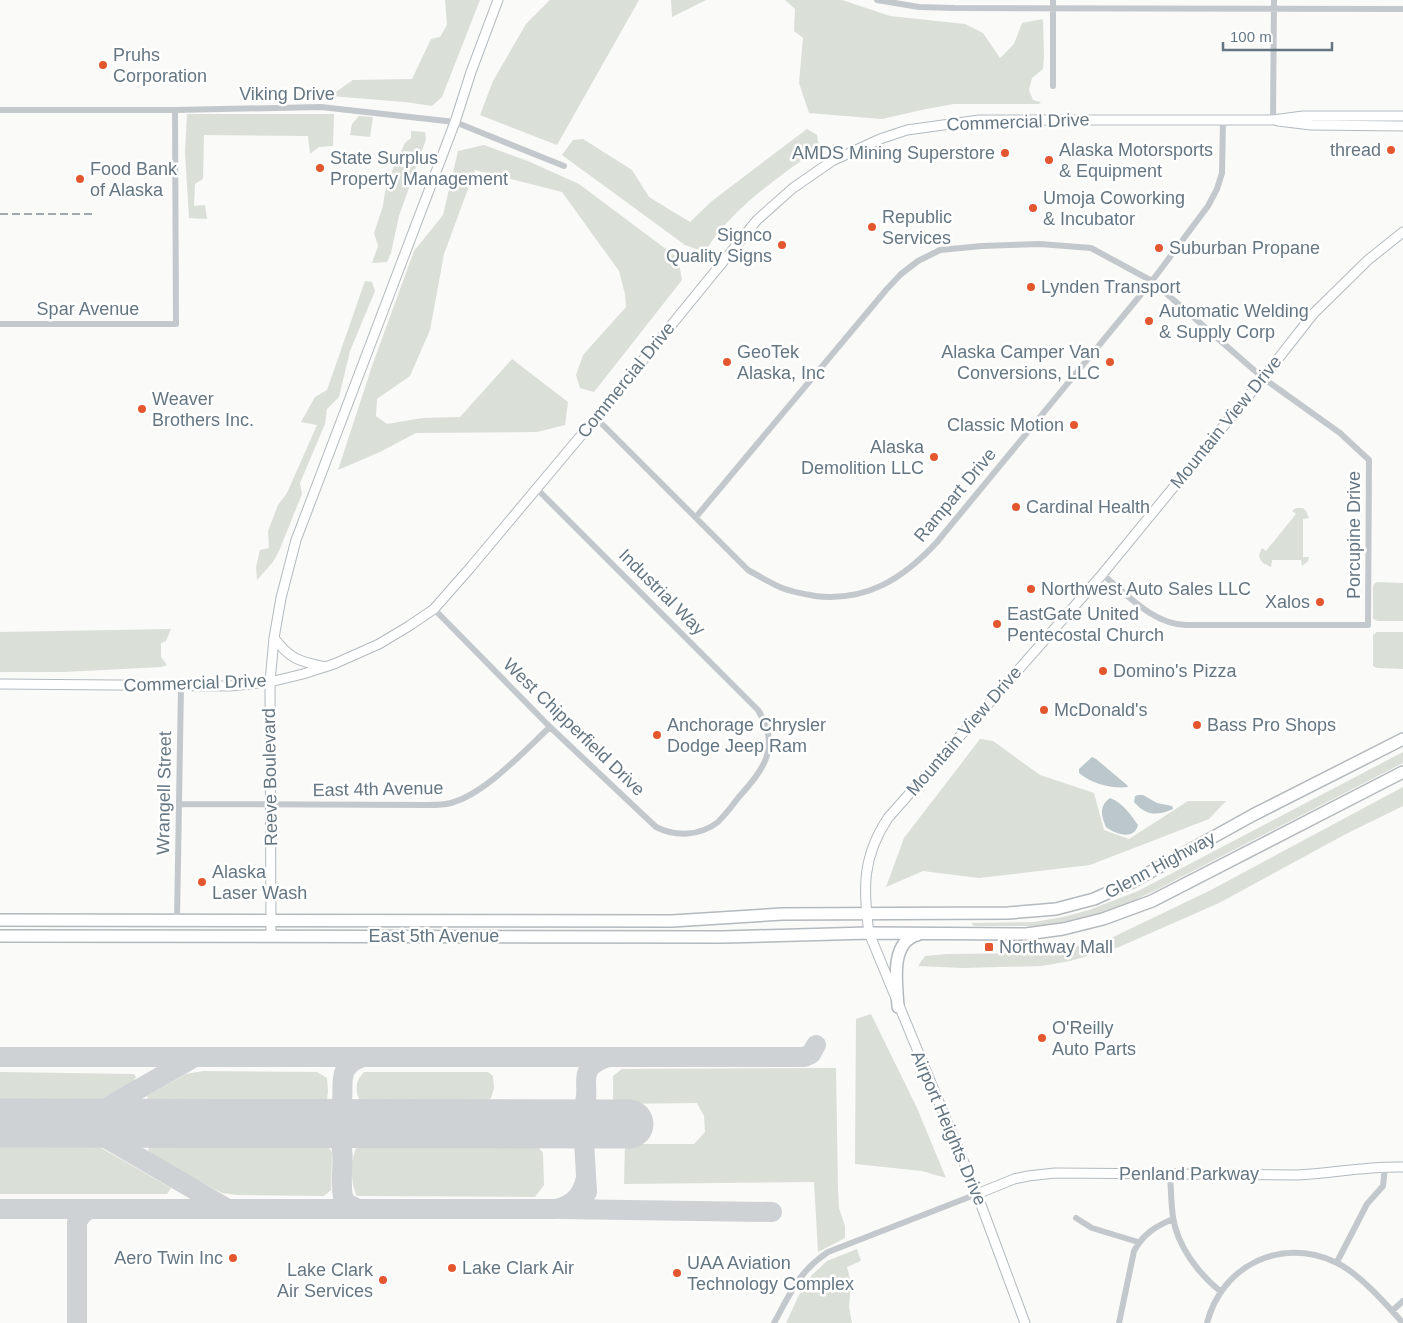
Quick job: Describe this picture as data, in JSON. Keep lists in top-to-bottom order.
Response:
{
  "streets": {
    "highway": ["Glenn Highway", "East 5th Avenue"],
    "street": [
      "Viking Drive",
      "Commercial Drive",
      "Spar Avenue",
      "Mountain View Drive",
      "Rampart Drive",
      "Porcupine Drive",
      "Industrial Way",
      "West Chipperfield Drive",
      "Reeve Boulevard",
      "East 4th Avenue",
      "Wrangell Street",
      "Airport Heights Drive",
      "Penland Parkway"
    ]
  },
  "crossings": [
    ["Viking Drive", "Spar Avenue"],
    ["Viking Drive", "Reeve Boulevard"],
    ["Commercial Drive", "Rampart Drive"],
    ["Commercial Drive", "Industrial Way"],
    ["Commercial Drive", "West Chipperfield Drive"],
    ["Commercial Drive", "Reeve Boulevard"],
    ["Commercial Drive", "Wrangell Street"],
    ["Mountain View Drive", "Porcupine Drive"],
    ["Mountain View Drive", "Glenn Highway"],
    ["Mountain View Drive", "East 5th Avenue"],
    ["Mountain View Drive", "Airport Heights Drive"],
    ["Rampart Drive", "Porcupine Drive"],
    ["Industrial Way", "West Chipperfield Drive"],
    ["West Chipperfield Drive", "East 4th Avenue"],
    ["Reeve Boulevard", "East 4th Avenue"],
    ["Reeve Boulevard", "East 5th Avenue"],
    ["East 4th Avenue", "Wrangell Street"],
    ["Wrangell Street", "East 5th Avenue"],
    ["Glenn Highway", "East 5th Avenue"],
    ["Glenn Highway", "Airport Heights Drive"],
    ["East 5th Avenue", "Airport Heights Drive"],
    ["Airport Heights Drive", "Penland Parkway"]
  ],
  "places": {
    "other": [
      "Pruhs Corporation",
      "thread",
      "AMDS Mining Superstore",
      "Alaska Motorsports & Equipment",
      "State Surplus Property Management",
      "Food Bank of Alaska",
      "Umoja Coworking & Incubator",
      "Republic Services",
      "Signco Quality Signs",
      "Suburban Propane",
      "Lynden Transport",
      "Automatic Welding & Supply Corp",
      "GeoTek Alaska, Inc",
      "Alaska Camper Van Conversions, LLC",
      "Weaver Brothers Inc.",
      "Classic Motion",
      "Alaska Demolition LLC",
      "Cardinal Health",
      "Northwest Auto Sales LLC",
      "Xalos",
      "EastGate United Pentecostal Church",
      "Domino's Pizza",
      "McDonald's",
      "Bass Pro Shops",
      "Anchorage Chrysler Dodge Jeep Ram",
      "Alaska Laser Wash",
      "O'Reilly Auto Parts",
      "Aero Twin Inc",
      "Lake Clark Air",
      "UAA Aviation Technology Complex",
      "Lake Clark Air Services"
    ],
    "transit": ["Northway Mall"]
  },
  "scale_bar": "100 m"
}
